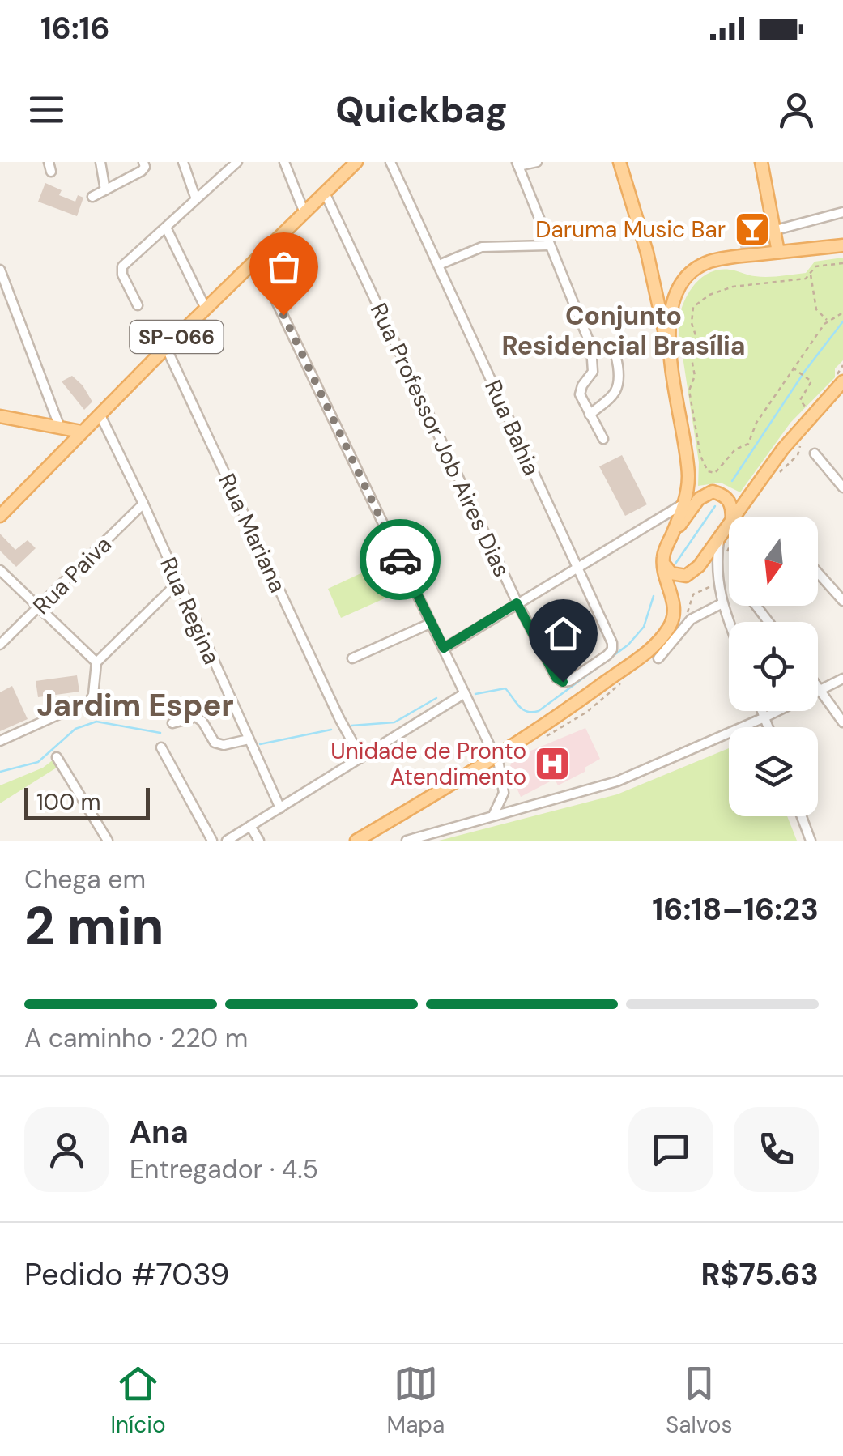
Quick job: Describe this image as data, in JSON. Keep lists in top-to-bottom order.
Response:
{
  "streets": {
    "main road": ["SP-066"],
    "street": [
      "Rua Bahia",
      "Rua Professor Job Aires Dias",
      "Rua Mariana",
      "Rua Paiva",
      "Rua Regina"
    ]
  },
  "crossings": [
    ["SP-066", "Rua Professor Job Aires Dias"],
    ["SP-066", "Rua Mariana"],
    ["SP-066", "Rua Regina"],
    ["Rua Bahia", "Rua Professor Job Aires Dias"],
    ["Rua Paiva", "Rua Regina"]
  ],
  "districts": ["Conjunto Residencial Brasília", "Jardim Esper"],
  "places": {
    "bar": ["Daruma Music Bar"],
    "hospital": ["Unidade de Pronto Atendimento"]
  },
  "scale_bar": "100 m",
  "north": "bottom",
  "page": {
    "status": "16:16",
    "header": "Quickbag",
    "scale": "100 m",
    "heading": ["2 min", "Chega em", "16:18–16:23"],
    "panel": [
      "Ana",
      "Entregador · 4.5",
      "Pedido #7039",
      "R$75.63"
    ],
    "bar": "A caminho · 220 m",
    "tabs": ["Início", "Mapa", "Salvos"]
  }
}
